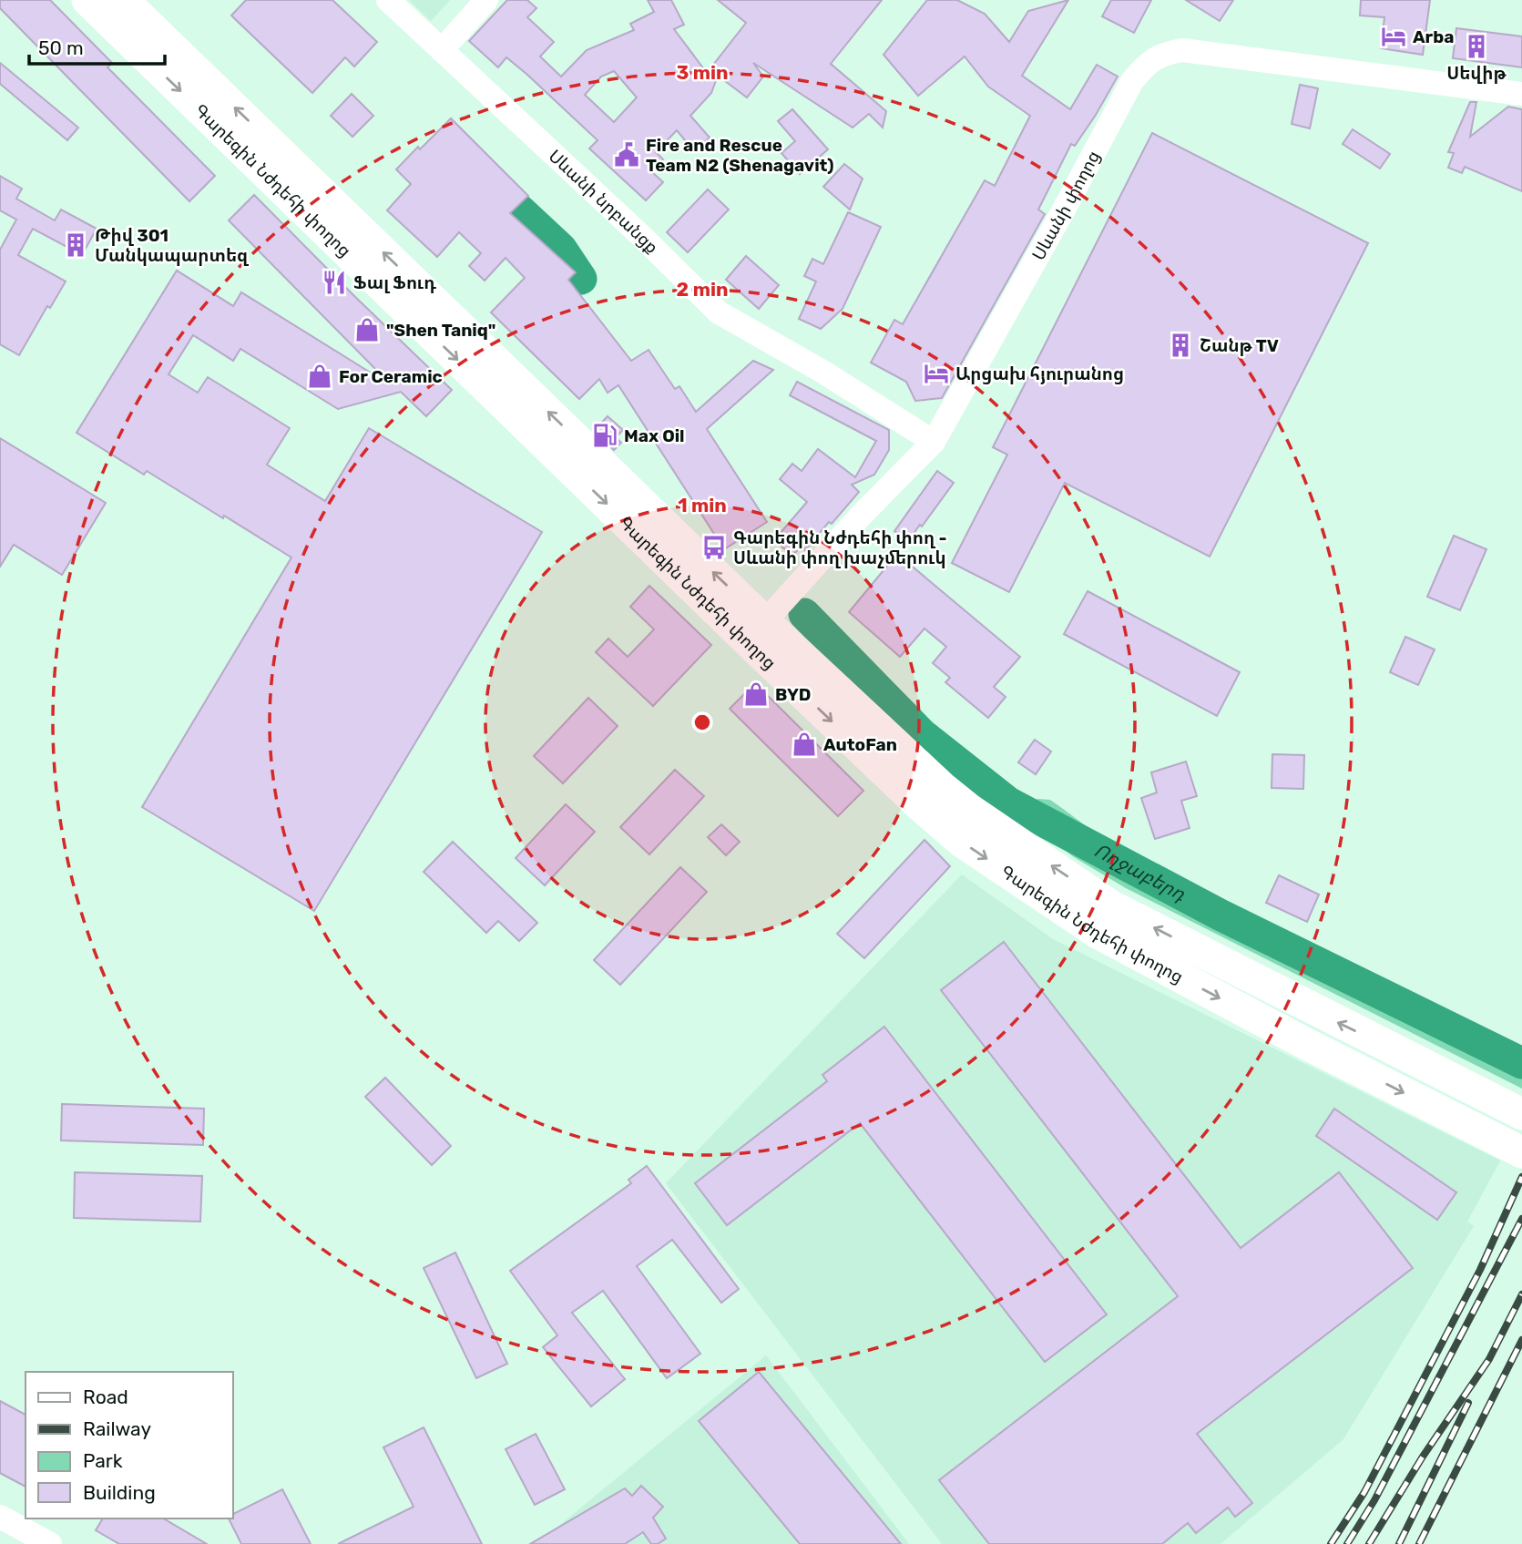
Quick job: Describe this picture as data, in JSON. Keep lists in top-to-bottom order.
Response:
{
  "streets": {
    "main road": ["Գարեգին Նժդեհի փողոց"],
    "street": ["Սևանի նրբանցք", "Սևանի փողոց"]
  },
  "crossings": [
    ["Գարեգին Նժդեհի փողոց", "Սևանի փողոց"],
    ["Սևանի նրբանցք", "Սևանի փողոց"]
  ],
  "water": ["Ողջաբերդ"],
  "places": {
    "hotel": ["Arba", "Արցախ հյուրանոց"],
    "building": ["Սեվիթ", "Թիվ 301 Մանկապարտեզ", "Շանթ TV"],
    "public building": ["Fire and Rescue Team N2 (Shenagavit)"],
    "restaurant": ["Ֆալ Ֆուդ"],
    "shop": [
      "\"Shen Taniq\"",
      "For Ceramic",
      "BYD",
      "AutoFan"
    ],
    "fuel station": ["Max Oil"],
    "bus stop": ["Գարեգին Նժդեհի փող - Սևանի փող խաչմերուկ"]
  },
  "legend": [
    "Road",
    "Railway",
    "Park",
    "Building"
  ],
  "scale_bar": "50 m",
  "rings": ["3 min", "2 min", "1 min"]
}
